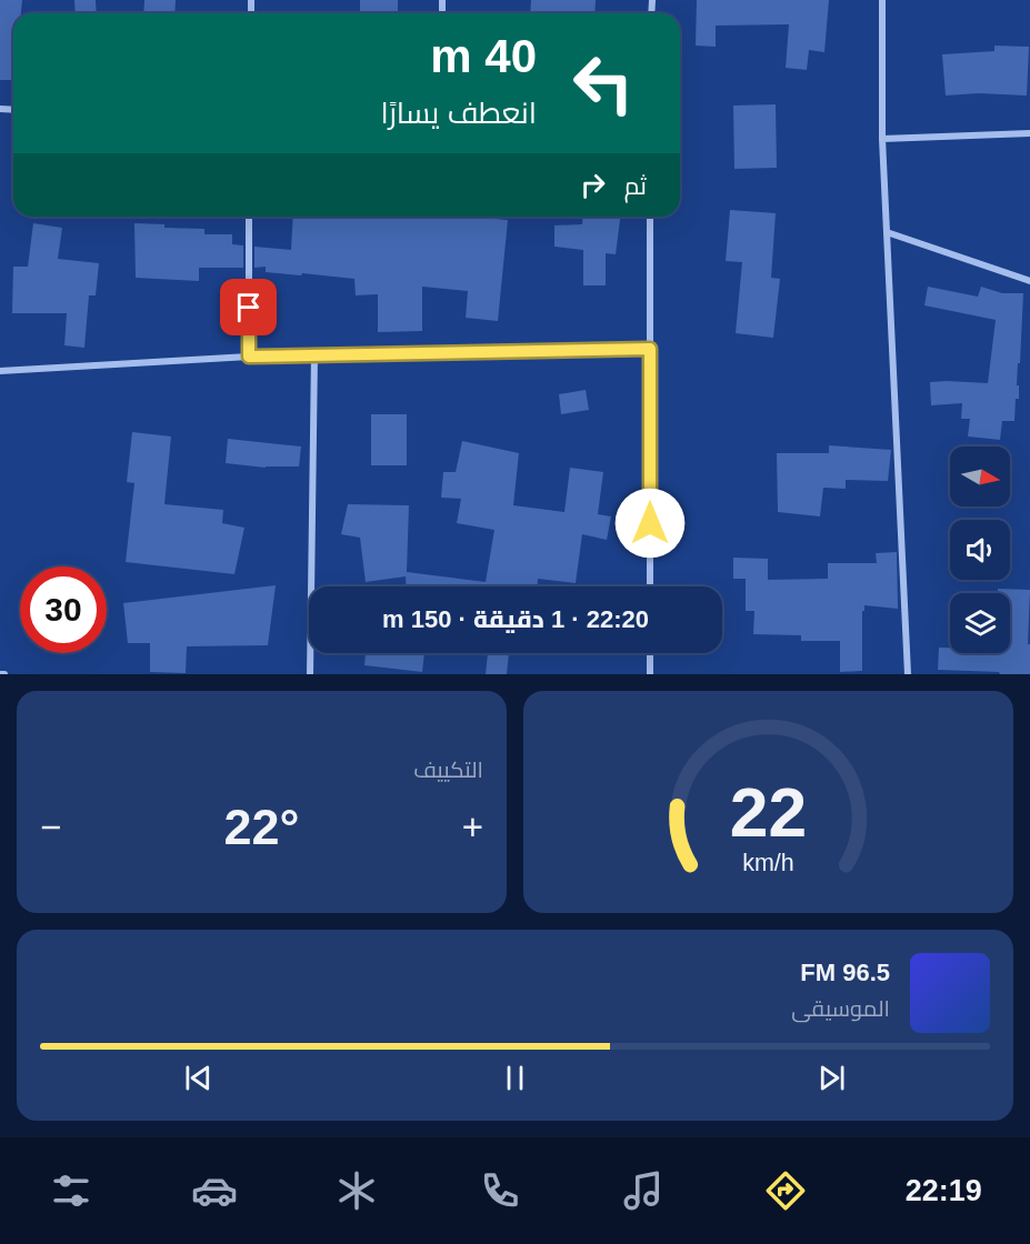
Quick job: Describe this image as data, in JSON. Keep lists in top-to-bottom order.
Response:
{
  "north": "right",
  "page": {
    "turn": ["40 m", "انعطف يسارًا"],
    "then": "ثم",
    "limit": "30",
    "trip": "22:20 · 1 دقيقة · 150 m",
    "tile": "التكييف",
    "heat": ["−", "22°", "+"],
    "song": ["96.5 FM", "الموسيقى"],
    "tabs": "22:19",
    "gauge": ["22", "km/h"]
  }
}
